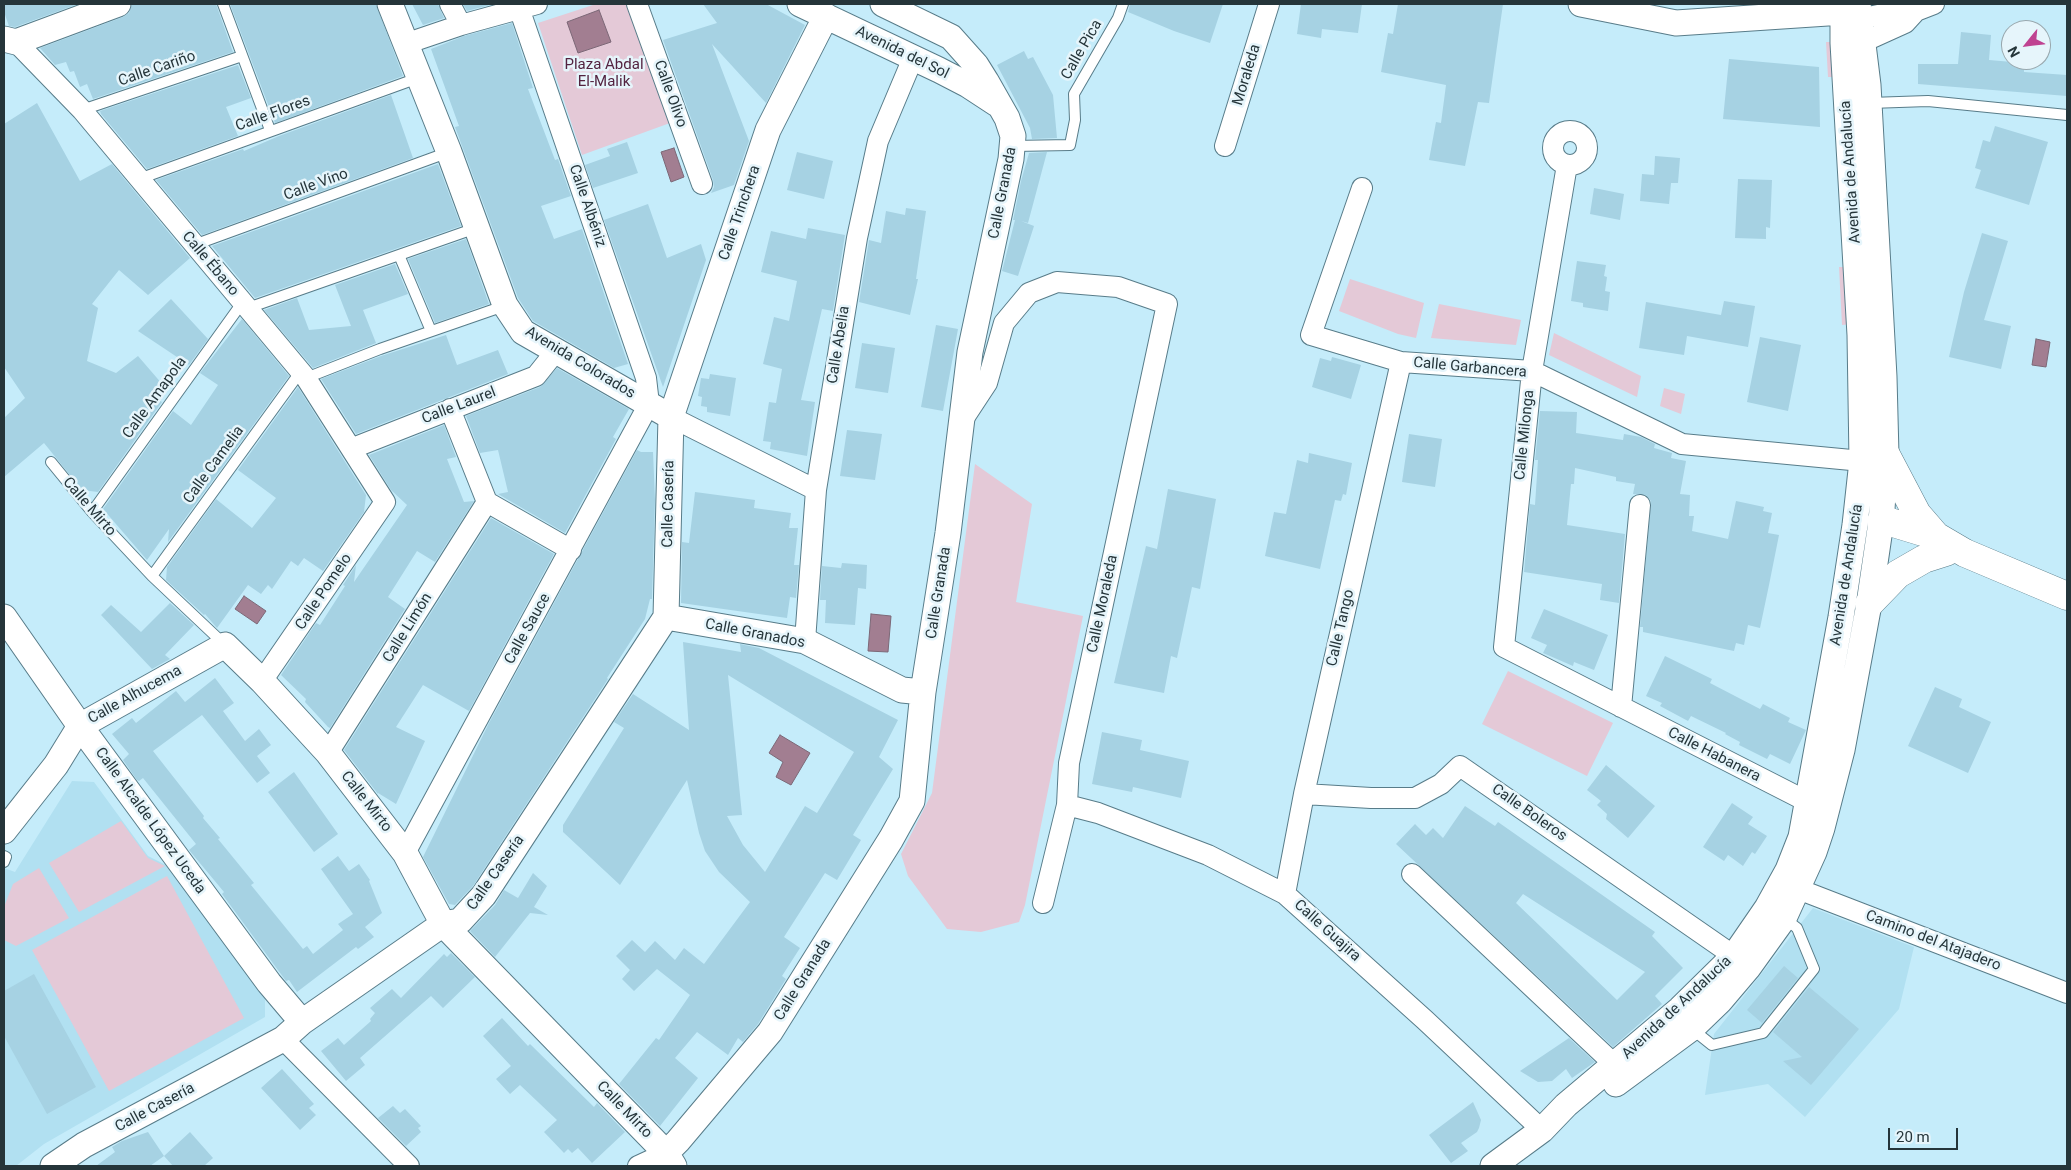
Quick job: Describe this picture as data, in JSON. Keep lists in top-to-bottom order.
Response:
{
  "streets": {
    "street": [
      "Avenida del Sol",
      "Moraleda",
      "Calle Olivo",
      "Avenida de Andalucía",
      "Calle Granada",
      "Calle Albéniz",
      "Calle Trinchera",
      "Calle Ébano",
      "Calle Abelia",
      "Avenida Colorados",
      "Calle Garbancera",
      "Calle Laurel",
      "Calle Milonga",
      "Calle Casería",
      "Calle Mirto",
      "Calle Pomelo",
      "Calle Moraleda",
      "Calle Limón",
      "Calle Tango",
      "Calle Sauce",
      "Calle Granados",
      "Calle Alhucema",
      "Calle Habanera",
      "Calle Boleros",
      "Calle Alcalde López Uceda",
      "Calle Guajira",
      "Camino del Atajadero"
    ],
    "lane": [
      "Calle Pica",
      "Calle Cariño",
      "Calle Flores",
      "Calle Vino",
      "Calle Amapola",
      "Calle Camelia"
    ]
  },
  "crossings": [
    ["Calle Pica", "Calle Granada"],
    ["Avenida del Sol", "Calle Granada"],
    ["Avenida del Sol", "Calle Trinchera"],
    ["Avenida del Sol", "Calle Abelia"],
    ["Calle Cariño", "Calle Ébano"],
    ["Calle Flores", "Calle Ébano"],
    ["Calle Flores", "Avenida Colorados"],
    ["Avenida de Andalucía", "Calle Garbancera"],
    ["Avenida de Andalucía", "Calle Habanera"],
    ["Avenida de Andalucía", "Calle Boleros"],
    ["Avenida de Andalucía", "Calle Guajira"],
    ["Avenida de Andalucía", "Camino del Atajadero"],
    ["Calle Vino", "Calle Ébano"],
    ["Calle Vino", "Avenida Colorados"],
    ["Calle Granada", "Calle Mirto"],
    ["Calle Granada", "Calle Moraleda"],
    ["Calle Granada", "Calle Granados"],
    ["Calle Albéniz", "Avenida Colorados"],
    ["Calle Albéniz", "Calle Sauce"],
    ["Calle Trinchera", "Avenida Colorados"],
    ["Calle Trinchera", "Calle Casería"],
    ["Calle Ébano", "Calle Amapola"],
    ["Calle Ébano", "Calle Laurel"],
    ["Calle Ébano", "Calle Camelia"],
    ["Calle Ébano", "Calle Pomelo"],
    ["Calle Abelia", "Avenida Colorados"],
    ["Calle Abelia", "Calle Granados"],
    ["Avenida Colorados", "Calle Laurel"],
    ["Avenida Colorados", "Calle Casería"],
    ["Avenida Colorados", "Calle Sauce"],
    ["Calle Garbancera", "Calle Milonga"],
    ["Calle Garbancera", "Calle Tango"],
    ["Calle Amapola", "Calle Mirto"],
    ["Calle Milonga", "Calle Habanera"],
    ["Calle Camelia", "Calle Mirto"],
    ["Calle Casería", "Calle Mirto"],
    ["Calle Casería", "Calle Granados"],
    ["Calle Casería", "Calle Alcalde López Uceda"],
    ["Calle Mirto", "Calle Pomelo"],
    ["Calle Mirto", "Calle Limón"],
    ["Calle Mirto", "Calle Sauce"],
    ["Calle Mirto", "Calle Alhucema"],
    ["Calle Moraleda", "Calle Guajira"],
    ["Calle Tango", "Calle Boleros"],
    ["Calle Tango", "Calle Guajira"],
    ["Calle Alhucema", "Calle Alcalde López Uceda"]
  ],
  "parks": ["Plaza Abdal El-Malik"],
  "scale_bar": "20 m",
  "north": "bottom left"
}
